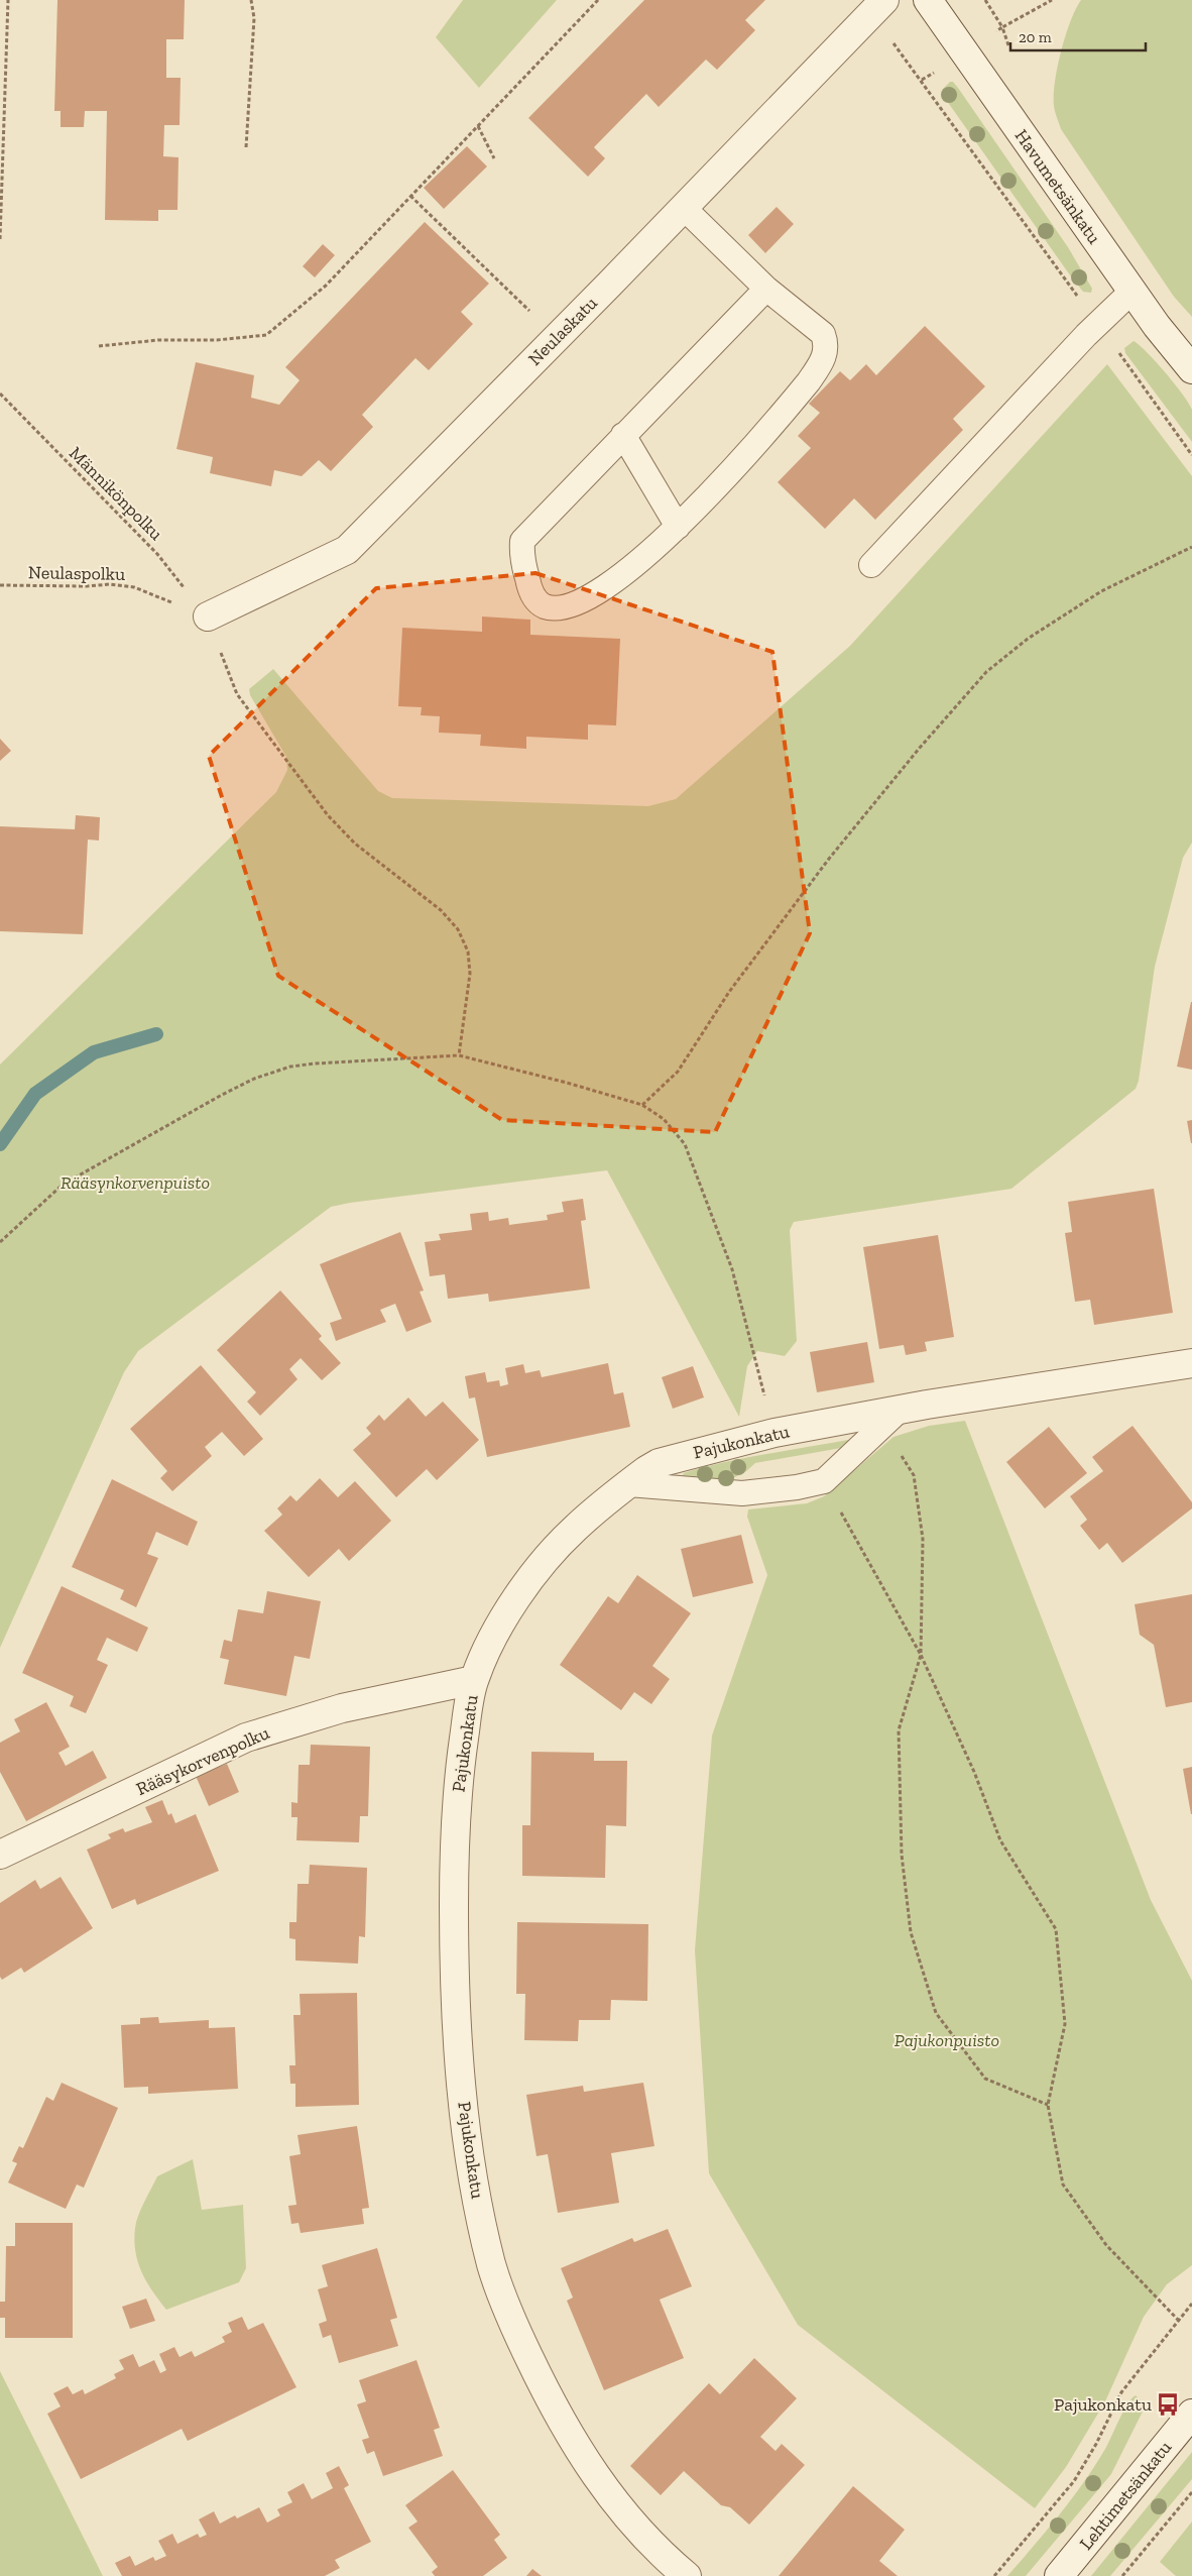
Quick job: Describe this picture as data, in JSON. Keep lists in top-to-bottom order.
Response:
{
  "streets": {
    "street": [
      "Havumetsänkatu",
      "Neulaskatu",
      "Pajukonkatu",
      "Rääsykorvenpolku",
      "Lehtimetsänkatu"
    ],
    "path": ["Männikönpolku", "Neulaspolku"]
  },
  "crossings": [
    ["Neulaskatu", "Männikönpolku"],
    ["Neulaskatu", "Neulaspolku"],
    ["Männikönpolku", "Neulaspolku"],
    ["Pajukonkatu", "Rääsykorvenpolku"]
  ],
  "parks": ["Rääsynkorvenpuisto", "Pajukonpuisto"],
  "places": {
    "bus stop": ["Pajukonkatu"]
  },
  "scale_bar": "20 m"
}
